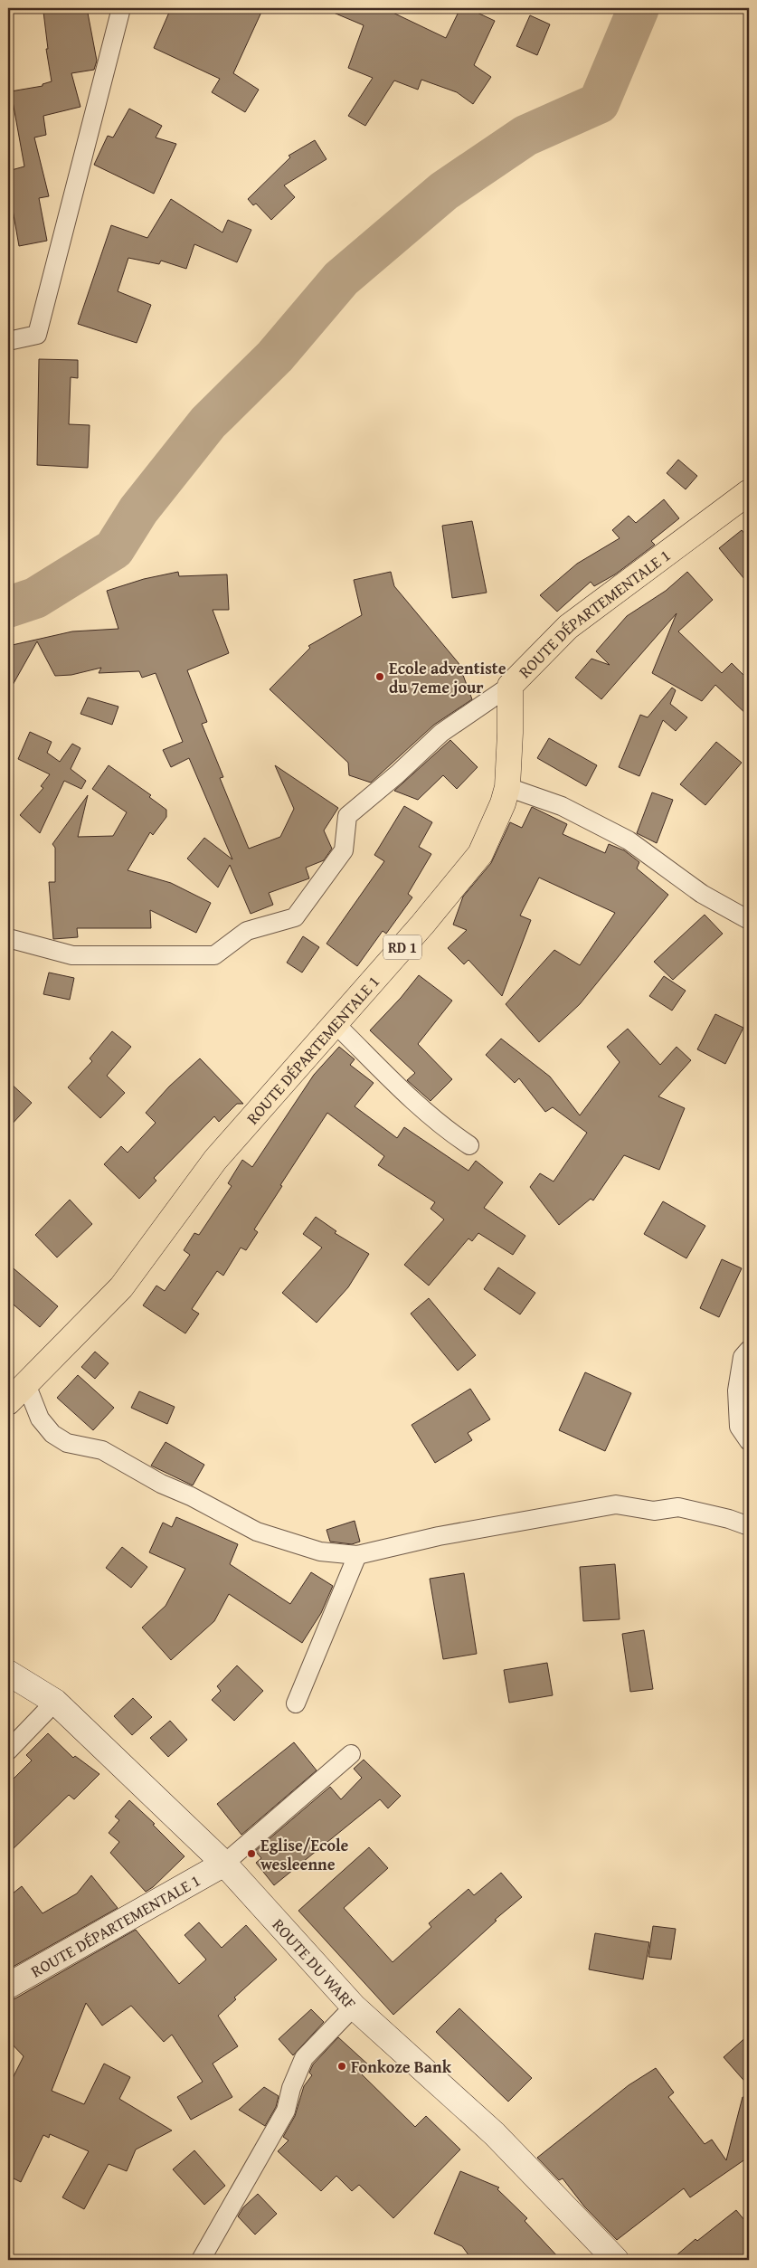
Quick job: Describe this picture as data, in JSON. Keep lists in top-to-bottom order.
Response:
{
  "streets": {
    "main road": ["ROUTE DÉPARTEMENTALE 1", "RD 1", "ROUTE DU WARF"]
  },
  "crossings": [
    ["ROUTE DÉPARTEMENTALE 1", "ROUTE DU WARF"]
  ],
  "places": ["Ecole adventiste du 7eme jour", "Eglise/Ecole wesleenne", "Fonkoze Bank"]
}
